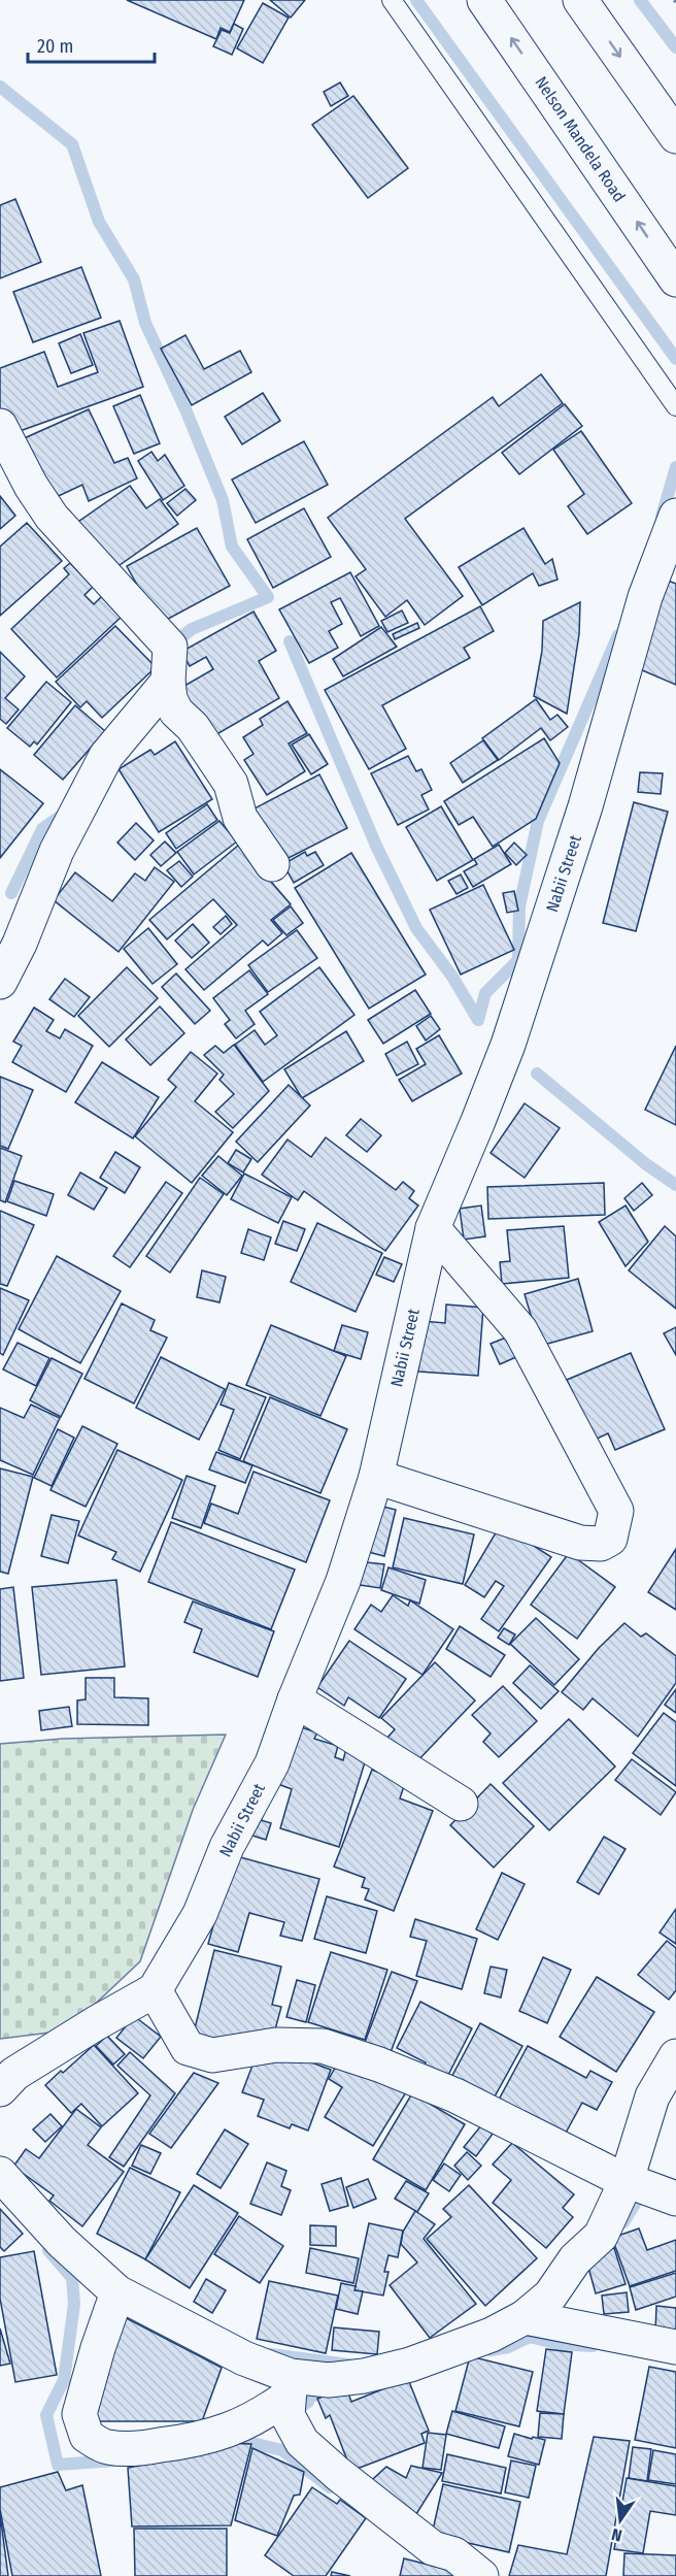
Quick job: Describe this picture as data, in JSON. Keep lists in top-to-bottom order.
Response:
{
  "streets": {
    "street": ["Nelson Mandela Road", "Nabii Street"]
  },
  "scale_bar": "20 m",
  "north": "bottom"
}
